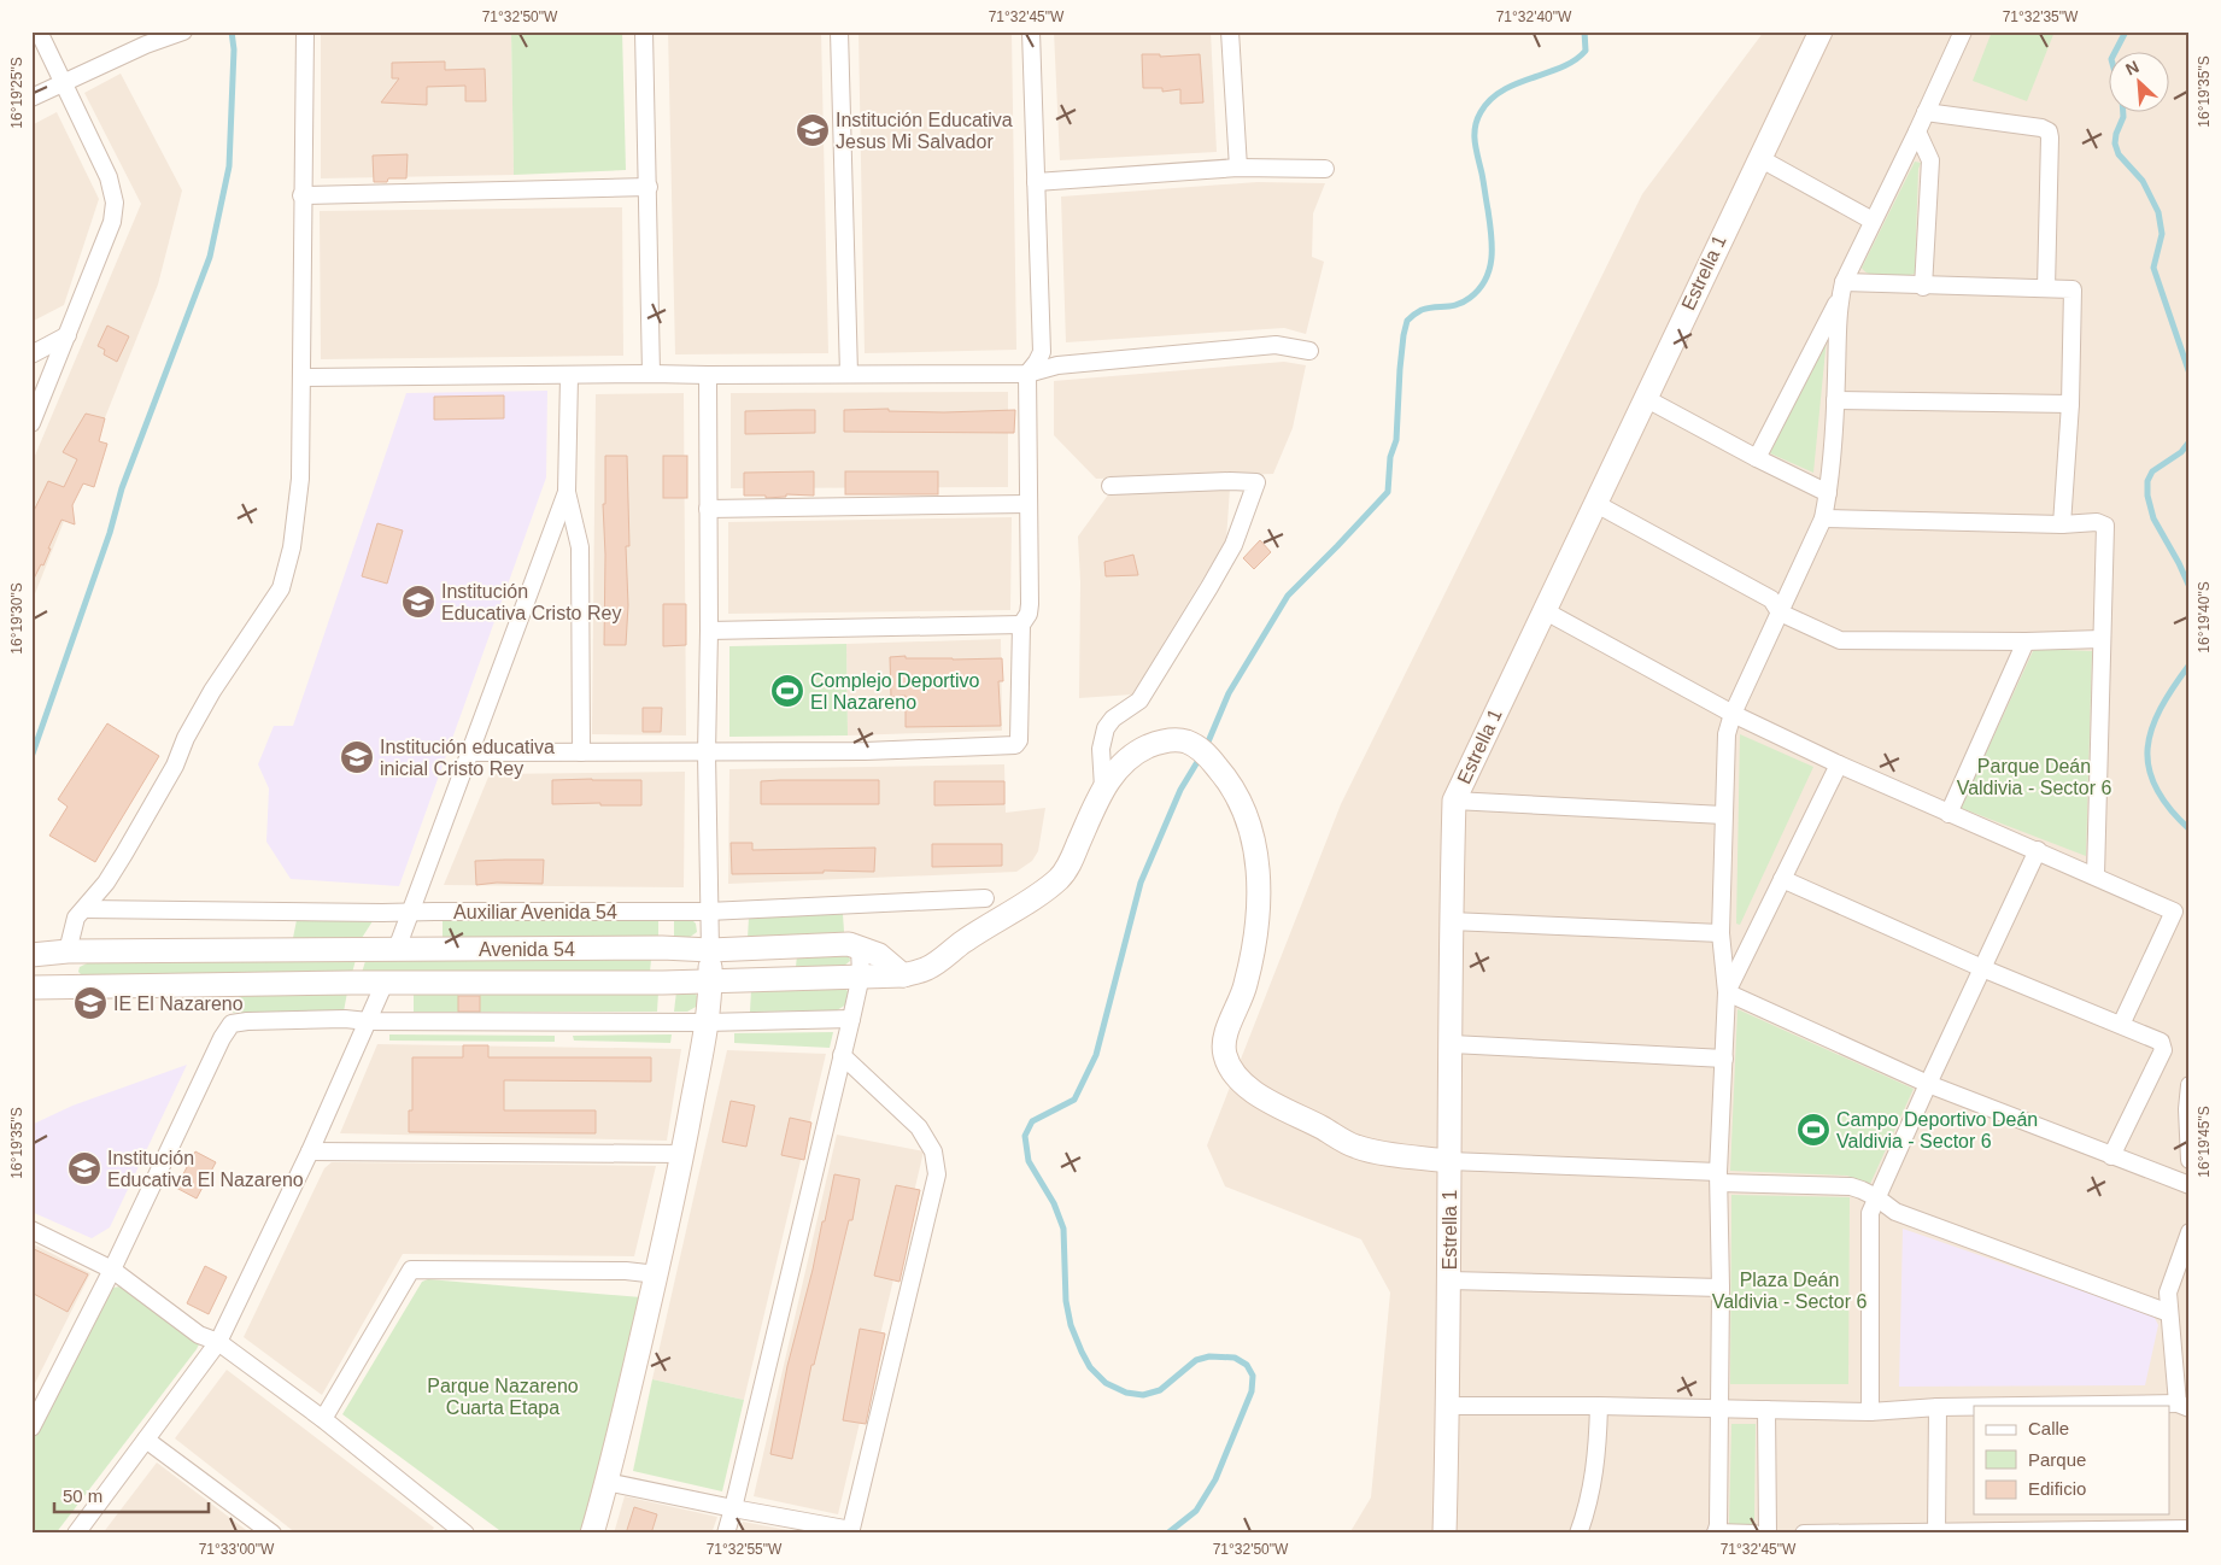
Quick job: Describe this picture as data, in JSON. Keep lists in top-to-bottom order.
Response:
{
  "streets": {
    "street": ["Estrella 1", "Auxiliar Avenida 54", "Avenida 54"]
  },
  "crossings": [
    ["Estrella 1", "Avenida 54"]
  ],
  "parks": ["Parque Deán Valdivia - Sector 6", "Plaza Deán Valdivia - Sector 6", "Parque Nazareno Cuarta Etapa"],
  "places": {
    "school or university": [
      "Institución Educativa Jesus Mi Salvador",
      "Institución Educativa Cristo Rey",
      "Institución educativa inicial Cristo Rey",
      "IE El Nazareno",
      "Institución Educativa El Nazareno"
    ],
    "sports": ["Complejo Deportivo El Nazareno", "Campo Deportivo Deán Valdivia - Sector 6"]
  },
  "legend": ["Calle", "Parque", "Edificio"],
  "scale_bar": "50 m",
  "north": "top left",
  "coordinates": [
    "71°32'50\"W",
    "71°32'45\"W",
    "71°32'40\"W",
    "71°32'35\"W",
    "16°19'35\"S",
    "16°19'25\"S",
    "16°19'40\"S",
    "16°19'30\"S",
    "16°19'45\"S",
    "71°33'00\"W",
    "71°32'55\"W"
  ]
}
